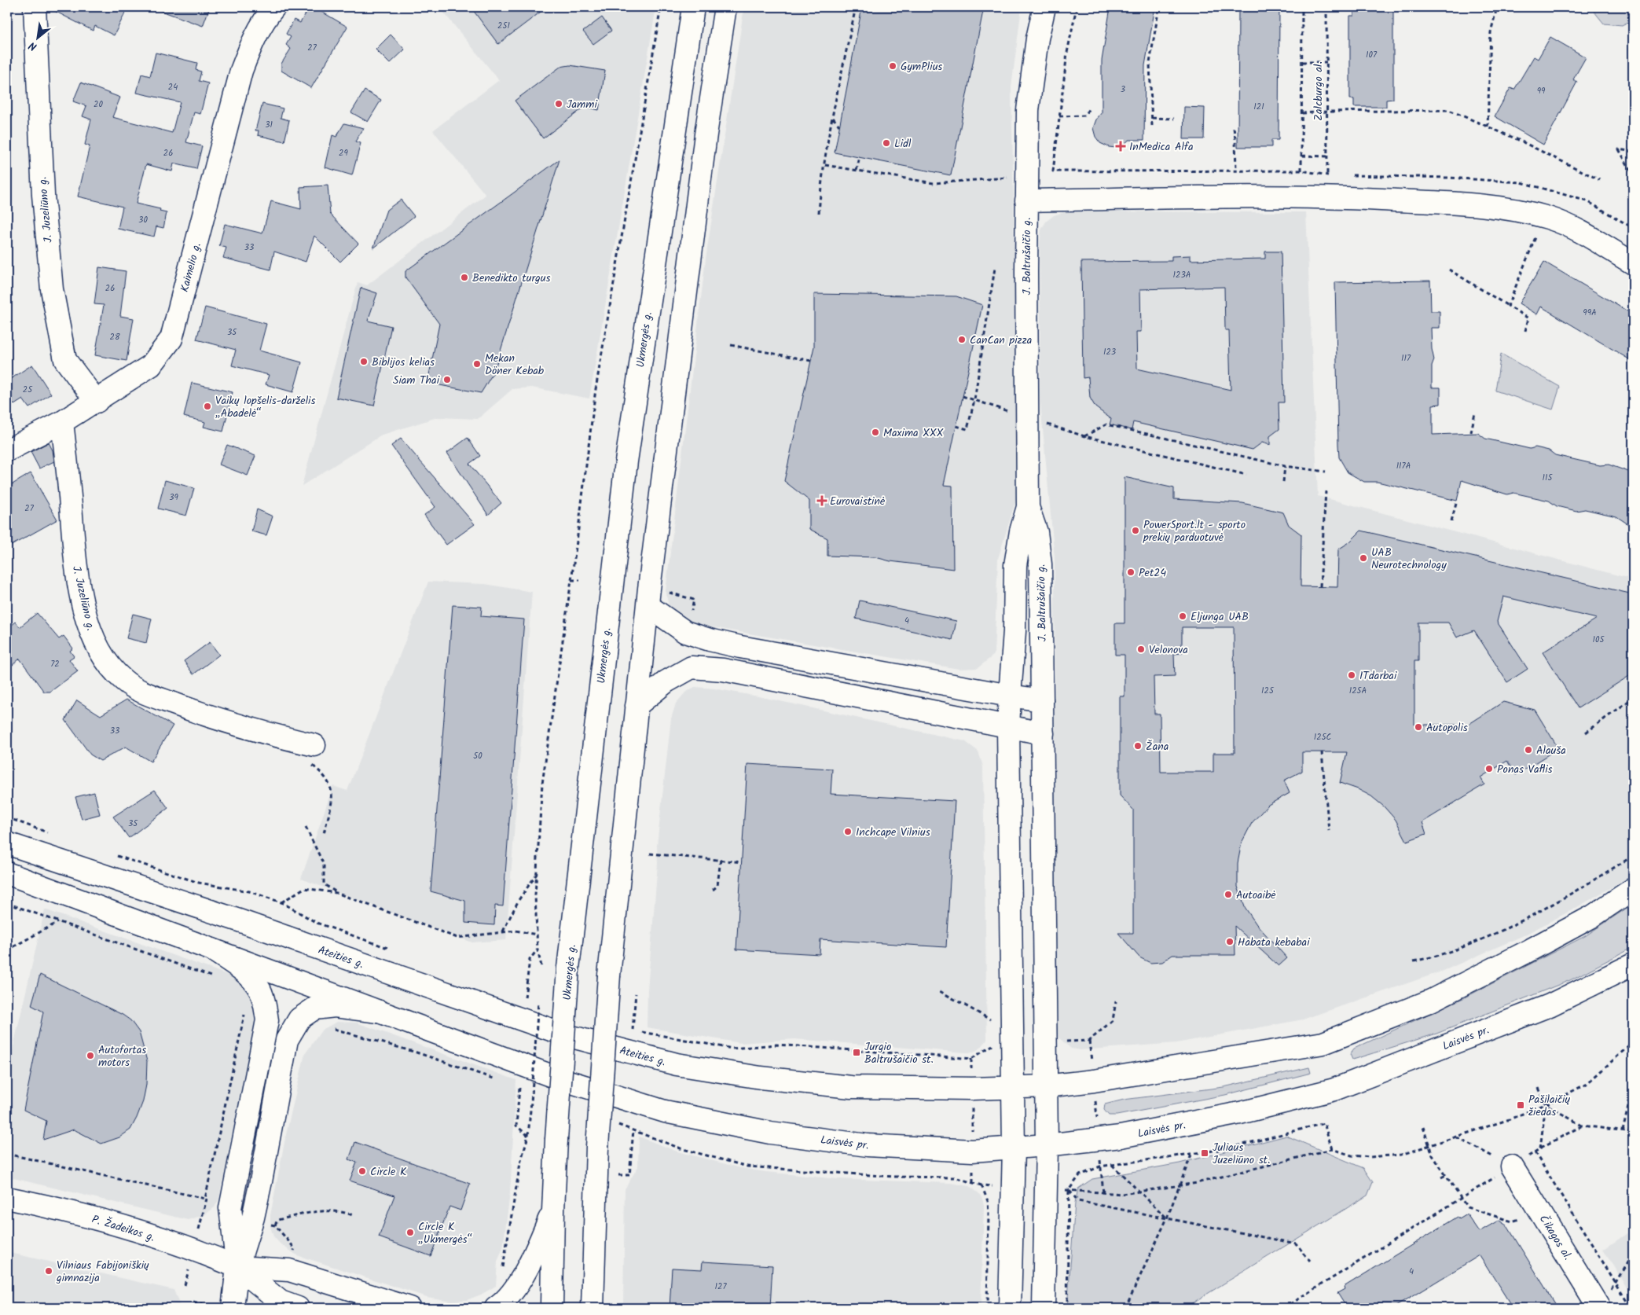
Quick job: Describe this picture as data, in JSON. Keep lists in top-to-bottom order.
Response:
{
  "streets": {
    "main road": [
      "J. Juzeliūno g.",
      "J. Baltrušaičio g.",
      "Kaimelio g.",
      "Ukmergės g.",
      "Ateities g.",
      "Laisvės pr.",
      "P. Žadeikos g.",
      "Čikagos al."
    ],
    "path": ["Zalcburgo al."]
  },
  "crossings": [
    ["J. Juzeliūno g.", "Kaimelio g."],
    ["J. Baltrušaičio g.", "Laisvės pr."]
  ],
  "places": {
    "other": [
      "GymPlius",
      "Jammi",
      "Lidl",
      "Benedikto turgus",
      "CanCan pizza",
      "Biblijos kelias",
      "Mekan Döner Kebab",
      "Siam Thai",
      "Vaikų lopšelis-darželis „Abadelė“",
      "Maxima XXX",
      "PowerSport.lt - sporto prekių parduotuvė",
      "UAB Neurotechnology",
      "Pet24",
      "Eljunga UAB",
      "Velonova",
      "ITdarbai",
      "Autopolis",
      "Žana",
      "Alauša",
      "Ponas Vaflis",
      "Inchcape Vilnius",
      "Autoaibė",
      "Habata kebabai",
      "Autofortas motors",
      "Circle K",
      "Circle K „Ukmergės“",
      "Vilniaus Fabijoniškių gimnazija"
    ],
    "health": ["InMedica Alfa", "Eurovaistinė"],
    "transit": ["Jurgio Baltrušaičio st.", "Pašilaičių žiedas", "Juliaus Juzeliūno st."]
  },
  "house_numbers": [
    "251",
    "27",
    "107",
    "24",
    "3",
    "99",
    "20",
    "121",
    "31",
    "26",
    "29",
    "30",
    "33",
    "123A",
    "26",
    "99A",
    "35",
    "28",
    "123",
    "117",
    "25",
    "117A",
    "115",
    "39",
    "27",
    "4",
    "105",
    "72",
    "125",
    "125A",
    "33",
    "125C",
    "50",
    "35",
    "4",
    "127"
  ],
  "north": "bottom left"
}
